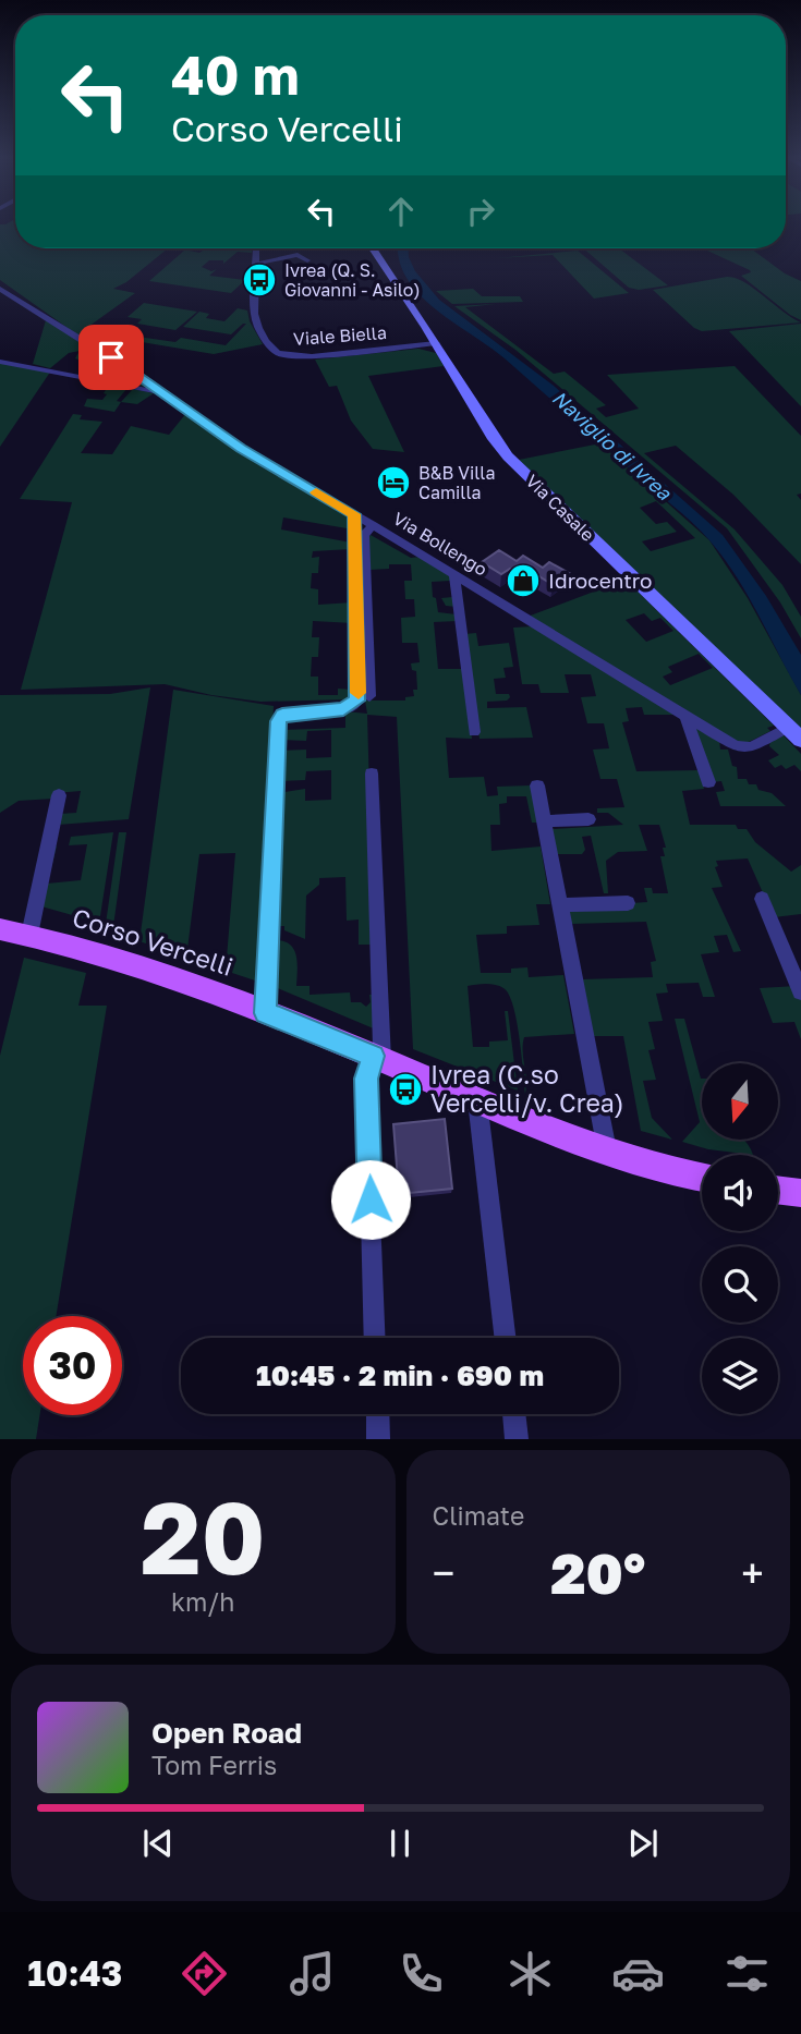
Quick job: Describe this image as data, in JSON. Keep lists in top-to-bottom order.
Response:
{
  "streets": {
    "main road": ["Via Casale", "Corso Vercelli"],
    "street": ["Viale Biella", "Via Bollengo"]
  },
  "crossings": [
    ["Viale Biella", "Via Casale"],
    ["Via Casale", "Via Bollengo"]
  ],
  "water": ["Naviglio di Ivrea"],
  "places": {
    "bus stop": ["Ivrea (Q. S. Giovanni - Asilo)", "Ivrea (C.so Vercelli/v. Crea)"],
    "hotel": ["B&B Villa Camilla"],
    "shop": ["Idrocentro"]
  },
  "north": "bottom",
  "page": {
    "turn": ["40 m", "Corso Vercelli"],
    "limit": "30",
    "trip": "10:45 · 2 min · 690 m",
    "tile": [
      ["20", "km/h"],
      "Climate"
    ],
    "heat": ["−", "20°", "+"],
    "song": ["Open Road", "Tom Ferris"],
    "tabs": "10:43"
  }
}
